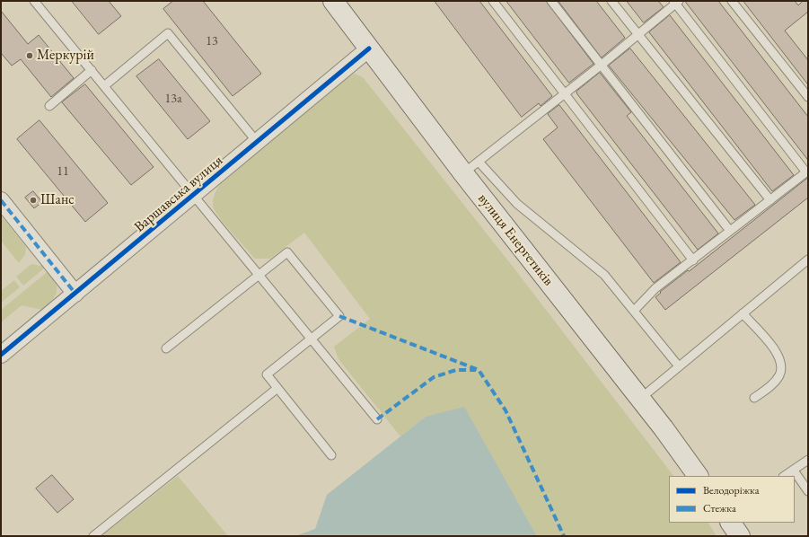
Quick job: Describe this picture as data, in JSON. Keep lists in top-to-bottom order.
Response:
{
  "streets": {
    "main road": ["вулиця Енергетиків"],
    "street": ["Варшавська вулиця"]
  },
  "crossings": [
    ["Варшавська вулиця", "вулиця Енергетиків"]
  ],
  "places": ["Меркурій", "Шанс"],
  "house_numbers": ["13", "13а", "11"],
  "legend": ["Велодоріжка", "Стежка"]
}
